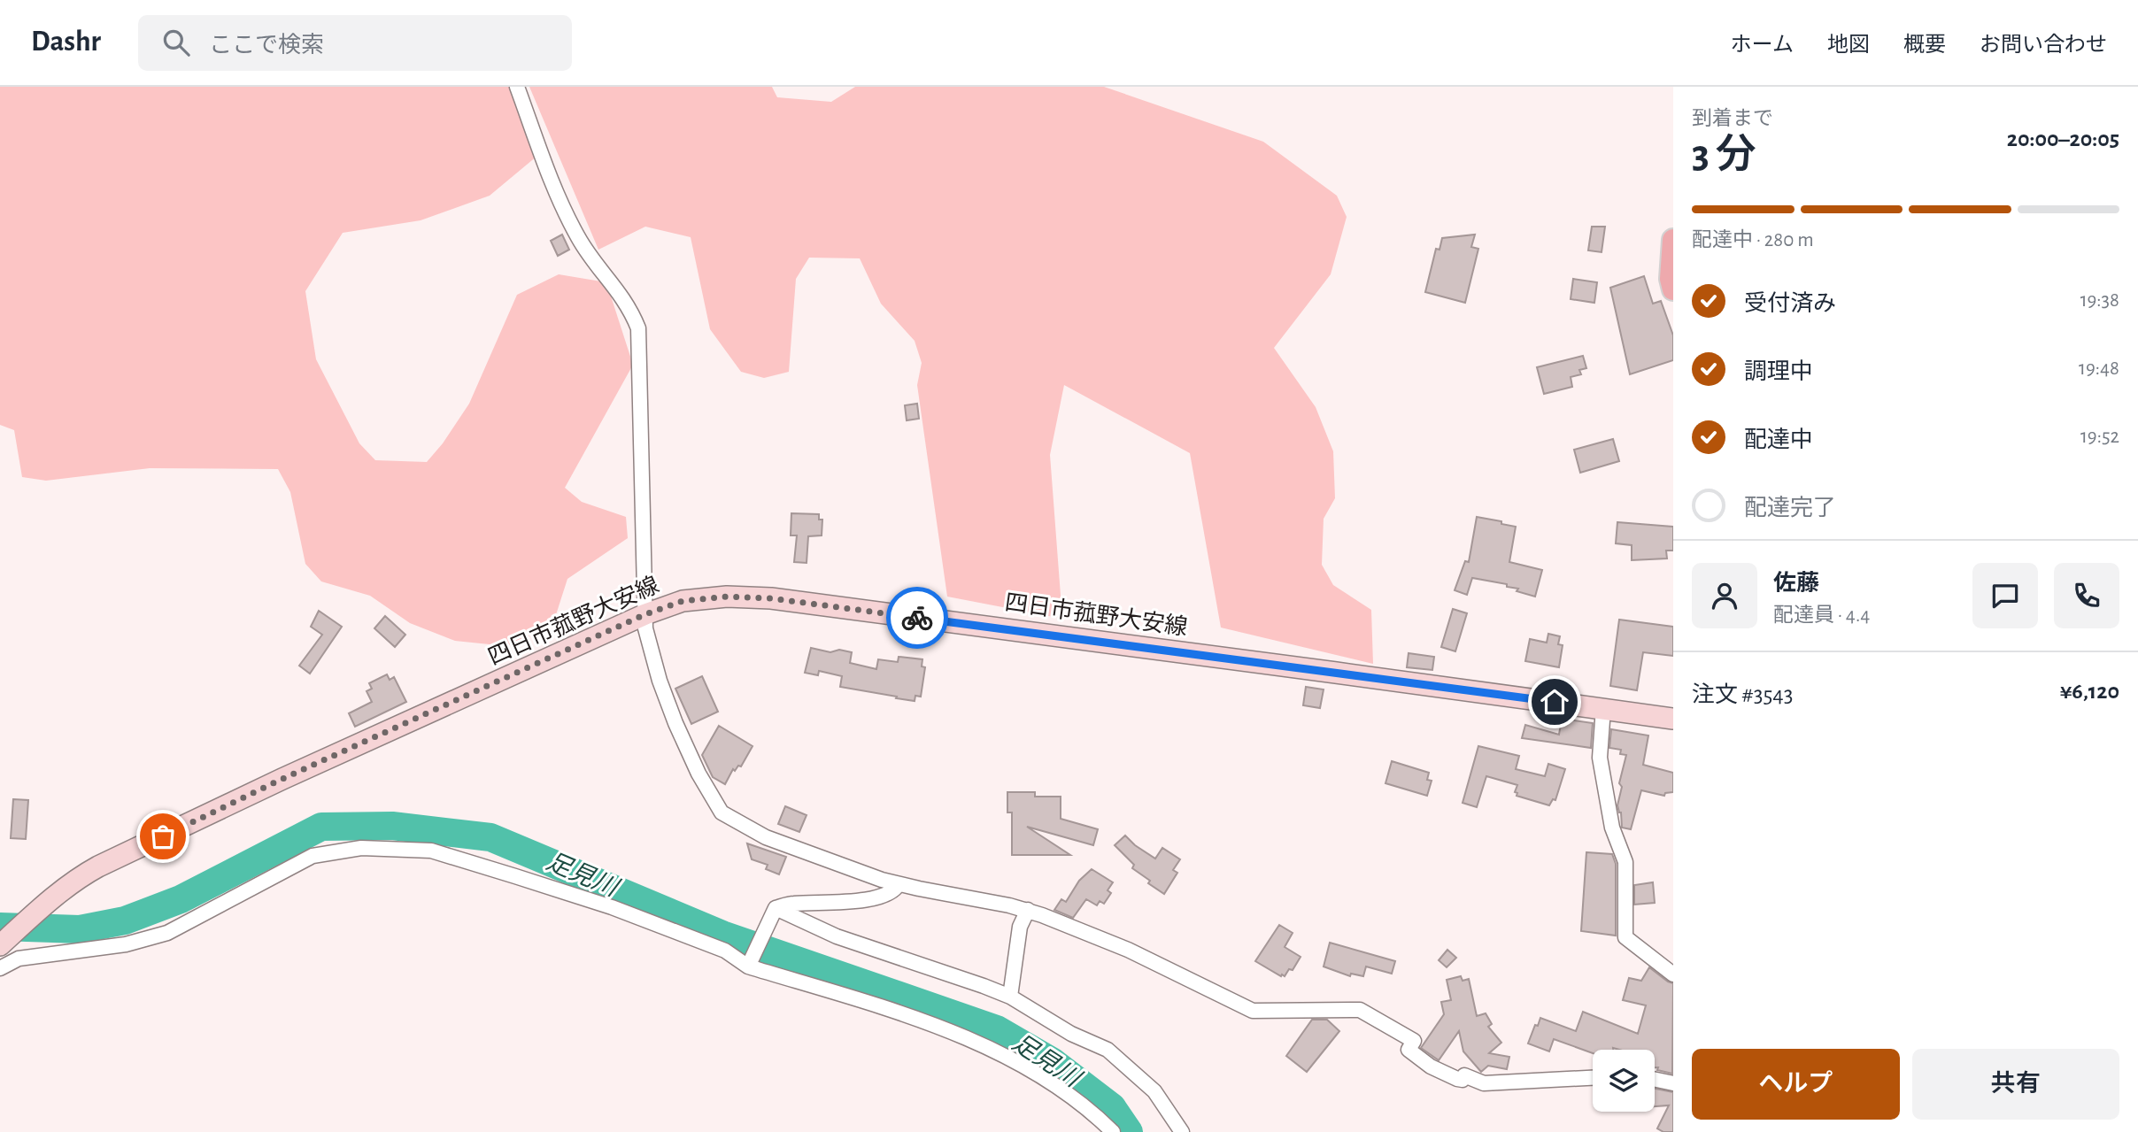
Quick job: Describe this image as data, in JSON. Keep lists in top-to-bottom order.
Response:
{
  "streets": {
    "main road": ["四日市菰野大安線"]
  },
  "water": ["足見川"],
  "page": {
    "header": "Dashr",
    "search": "ここで検索",
    "nav": [
      "ホーム",
      "地図",
      "概要",
      "お問い合わせ"
    ],
    "heading": ["3 分", "到着まで", "20:00–20:05"],
    "panel": [
      "佐藤",
      "配達員 · 4.4",
      "注文 #3543",
      "¥6,120"
    ],
    "bar": "配達中 · 280 m",
    "list": [
      ["受付済み", "19:38"],
      ["調理中", "19:48"],
      ["配達中", "19:52"],
      "配達完了"
    ],
    "buttons": ["ヘルプ", "共有"]
  }
}
